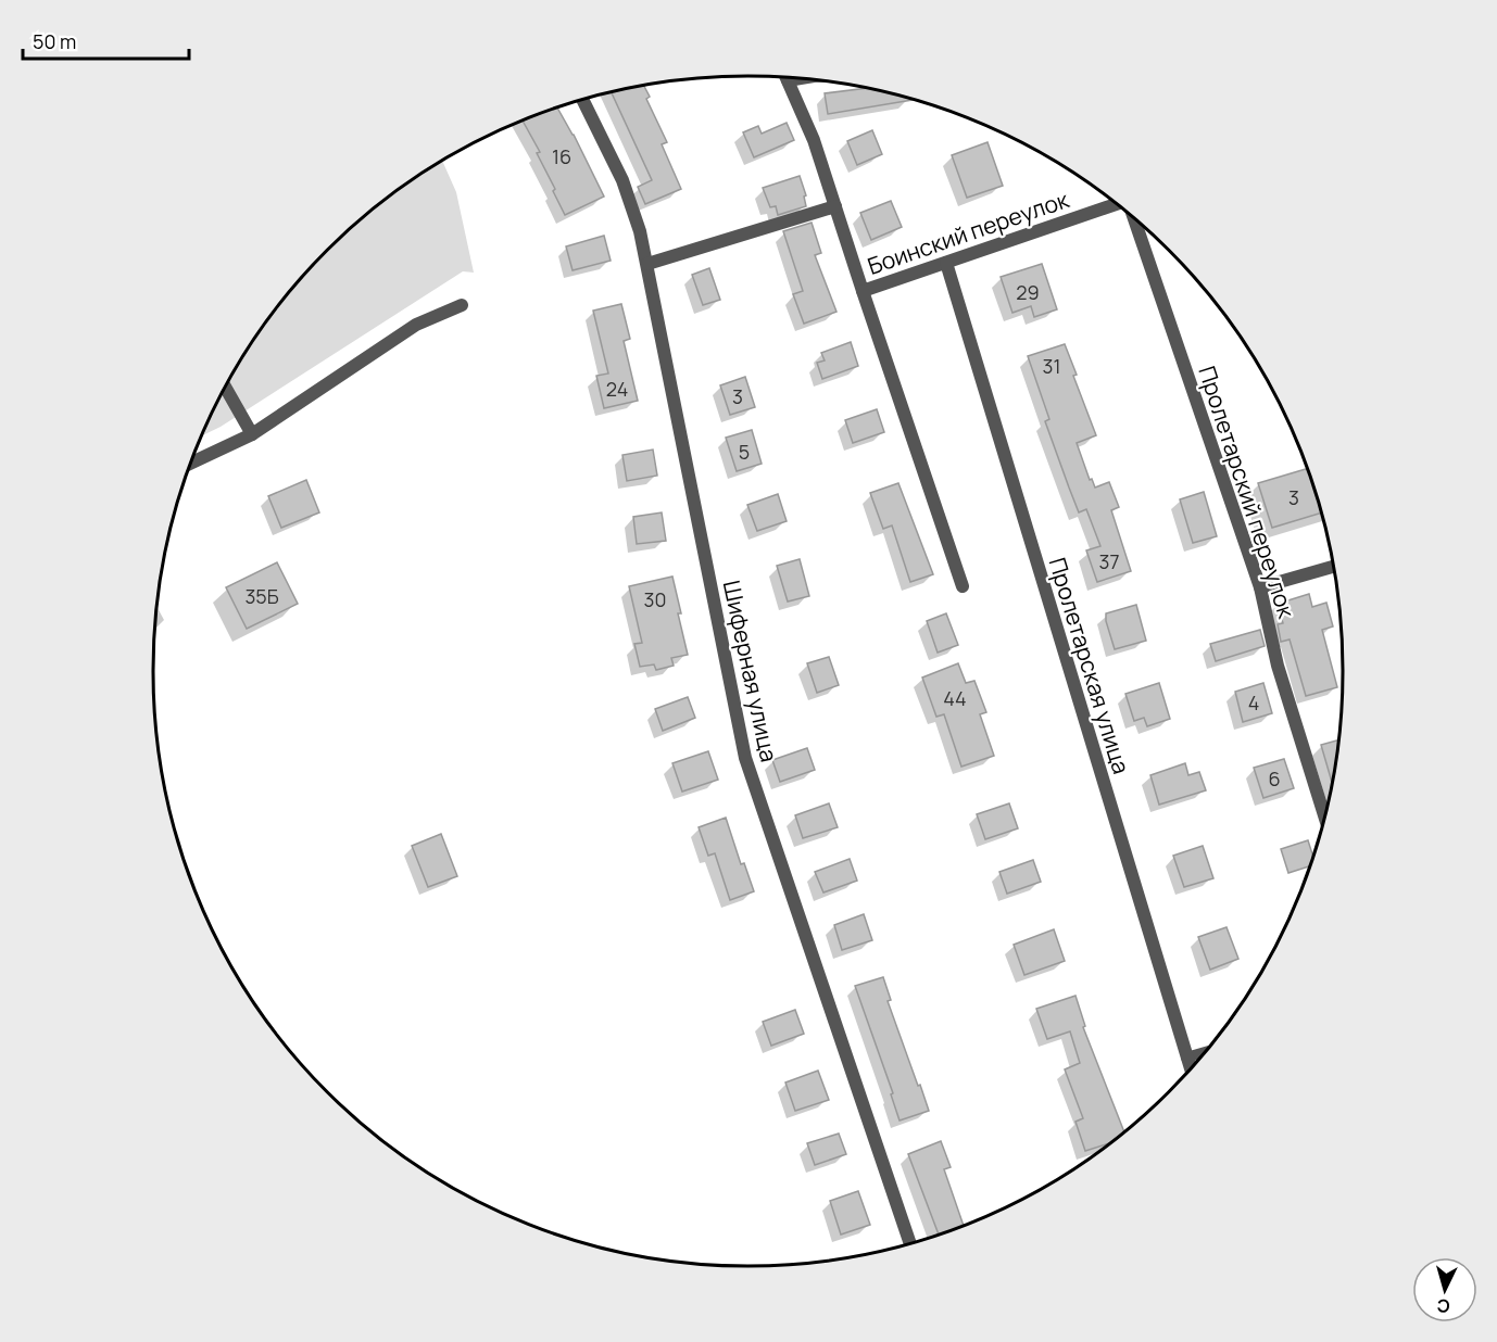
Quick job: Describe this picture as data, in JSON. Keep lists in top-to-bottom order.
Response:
{
  "streets": {
    "street": [
      "Боинский переулок",
      "Пролетарский переулок",
      "Пролетарская улица",
      "Шиферная улица"
    ]
  },
  "crossings": [
    ["Боинский переулок", "Пролетарская улица"]
  ],
  "house_numbers": [
    "16",
    "29",
    "31",
    "24",
    "3",
    "5",
    "3",
    "37",
    "35Б",
    "30",
    "44",
    "4",
    "6"
  ],
  "scale_bar": "50 m",
  "north": "bottom"
}
